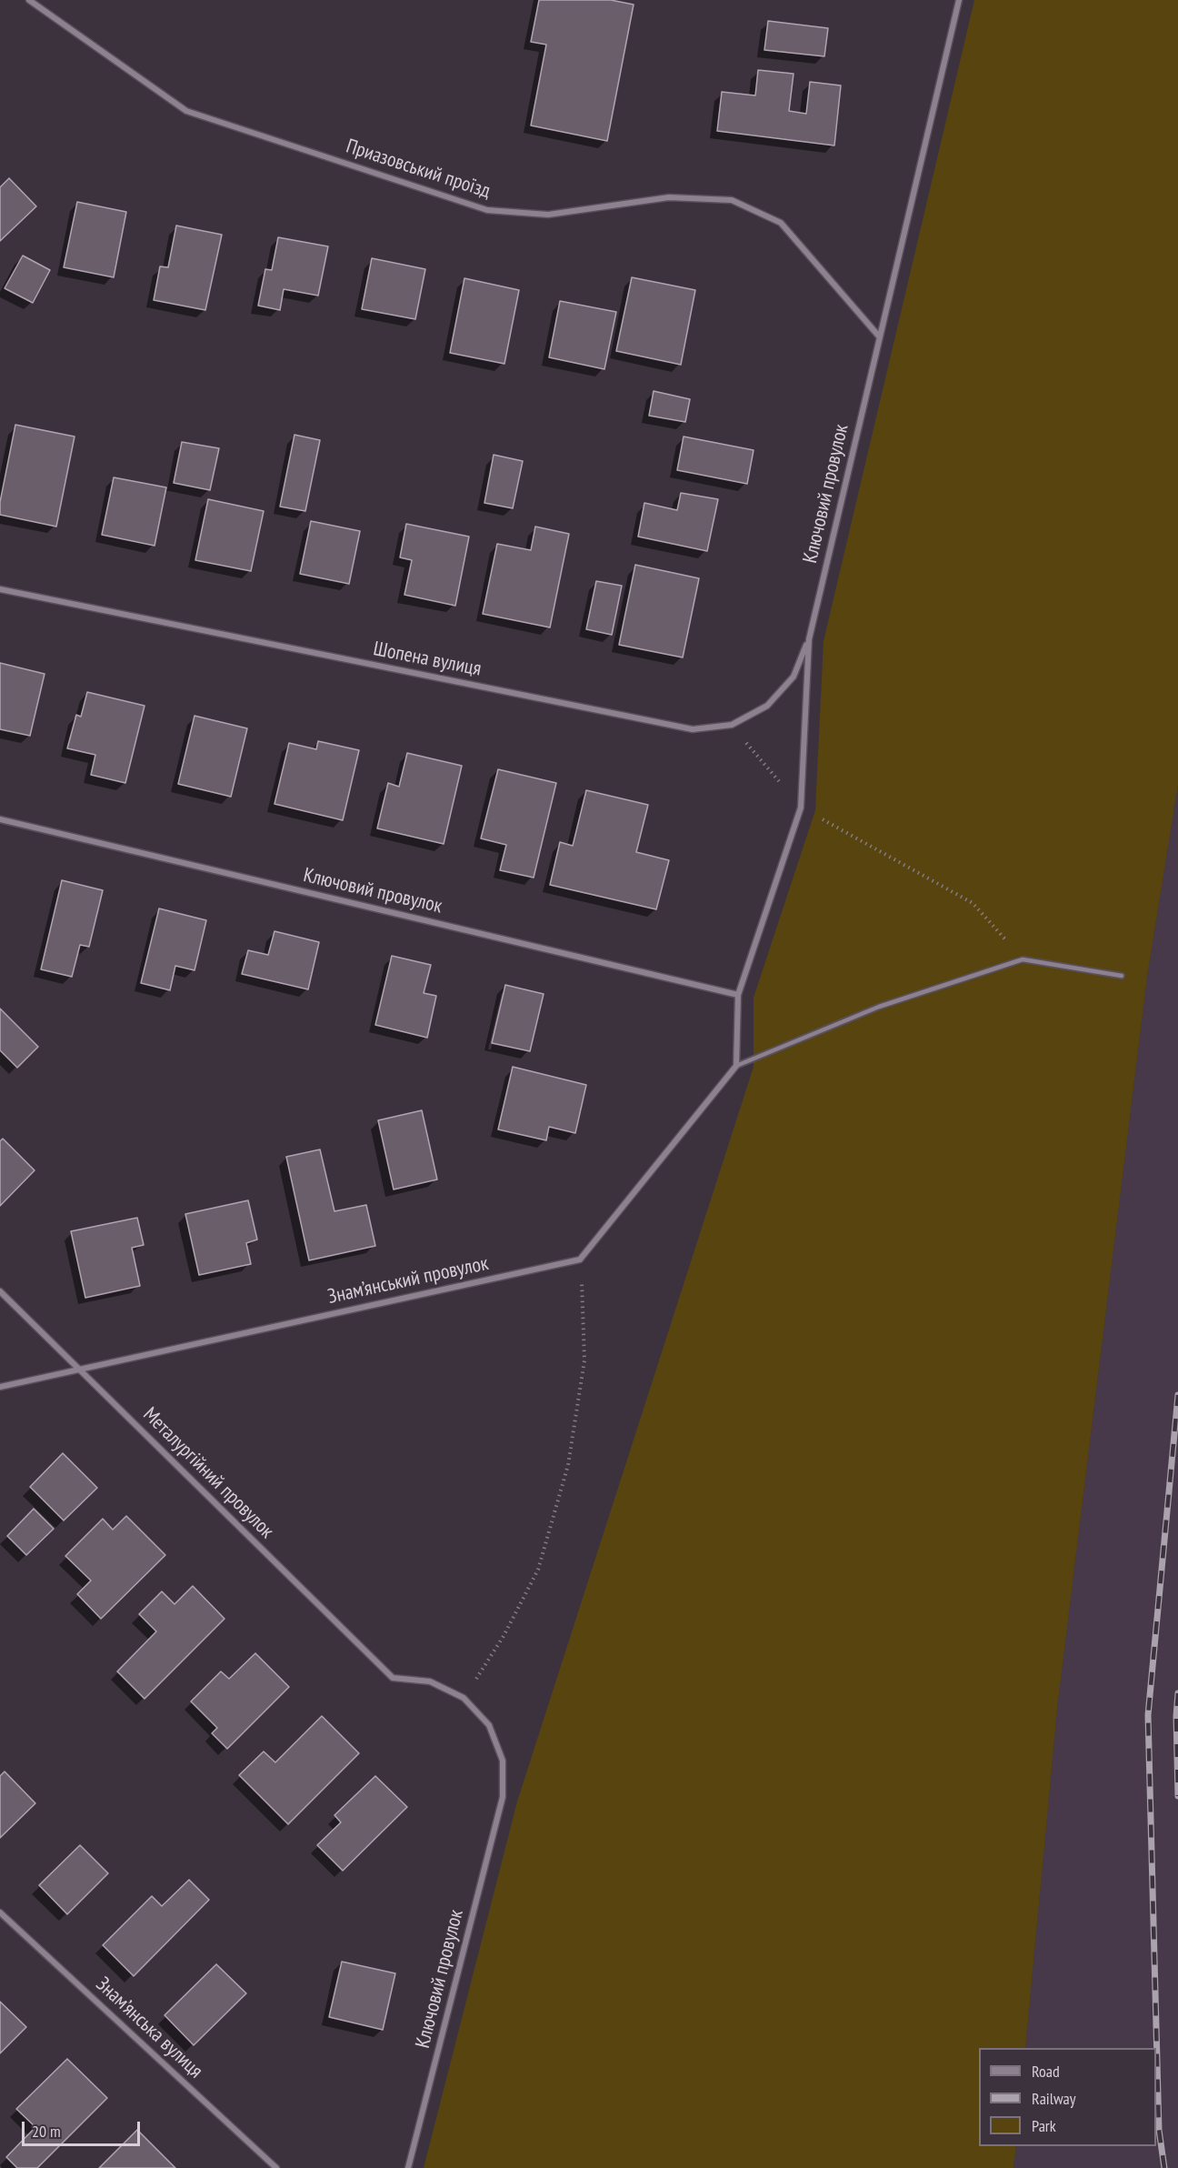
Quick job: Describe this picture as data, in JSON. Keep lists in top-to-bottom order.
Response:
{
  "streets": {
    "street": [
      "Приазовський проїзд",
      "Ключовий провулок",
      "Шопена вулиця",
      "Знам’янський провулок",
      "Металургійний провулок",
      "Знам’янська вулиця"
    ]
  },
  "crossings": [
    ["Приазовський проїзд", "Ключовий провулок"],
    ["Ключовий провулок", "Шопена вулиця"],
    ["Ключовий провулок", "Металургійний провулок"],
    ["Знам’янський провулок", "Металургійний провулок"]
  ],
  "legend": ["Road", "Railway", "Park"],
  "scale_bar": "20 m"
}
